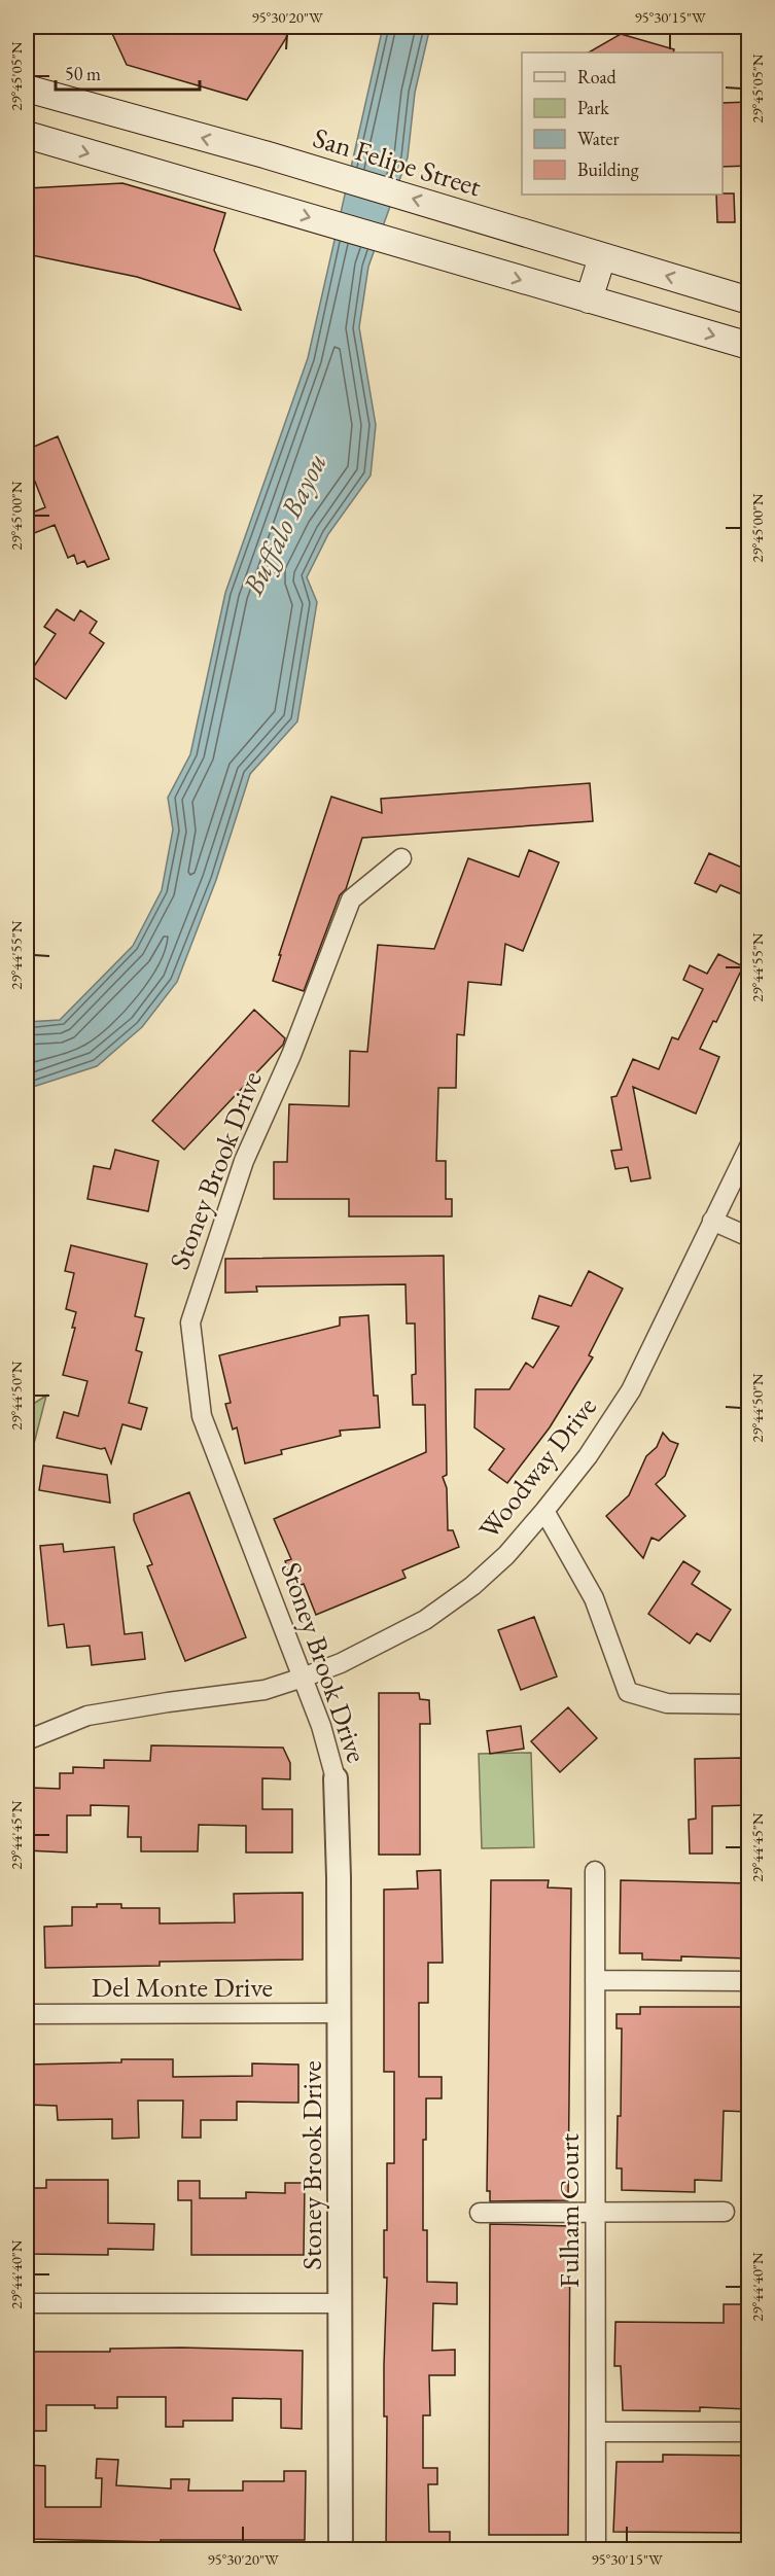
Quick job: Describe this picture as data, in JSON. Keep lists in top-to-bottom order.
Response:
{
  "streets": {
    "main road": ["San Felipe Street"],
    "street": [
      "Stoney Brook Drive",
      "Woodway Drive",
      "Del Monte Drive",
      "Fulham Court"
    ]
  },
  "crossings": [
    ["Stoney Brook Drive", "Woodway Drive"],
    ["Stoney Brook Drive", "Del Monte Drive"]
  ],
  "water": ["Buffalo Bayou"],
  "legend": [
    "Road",
    "Park",
    "Water",
    "Building"
  ],
  "scale_bar": "50 m",
  "coordinates": [
    "95°30'20\"W",
    "95°30'15\"W",
    "29°45'05\"N",
    "29°45'00\"N",
    "29°44'55\"N",
    "29°44'50\"N",
    "29°44'45\"N",
    "29°44'40\"N"
  ]
}
